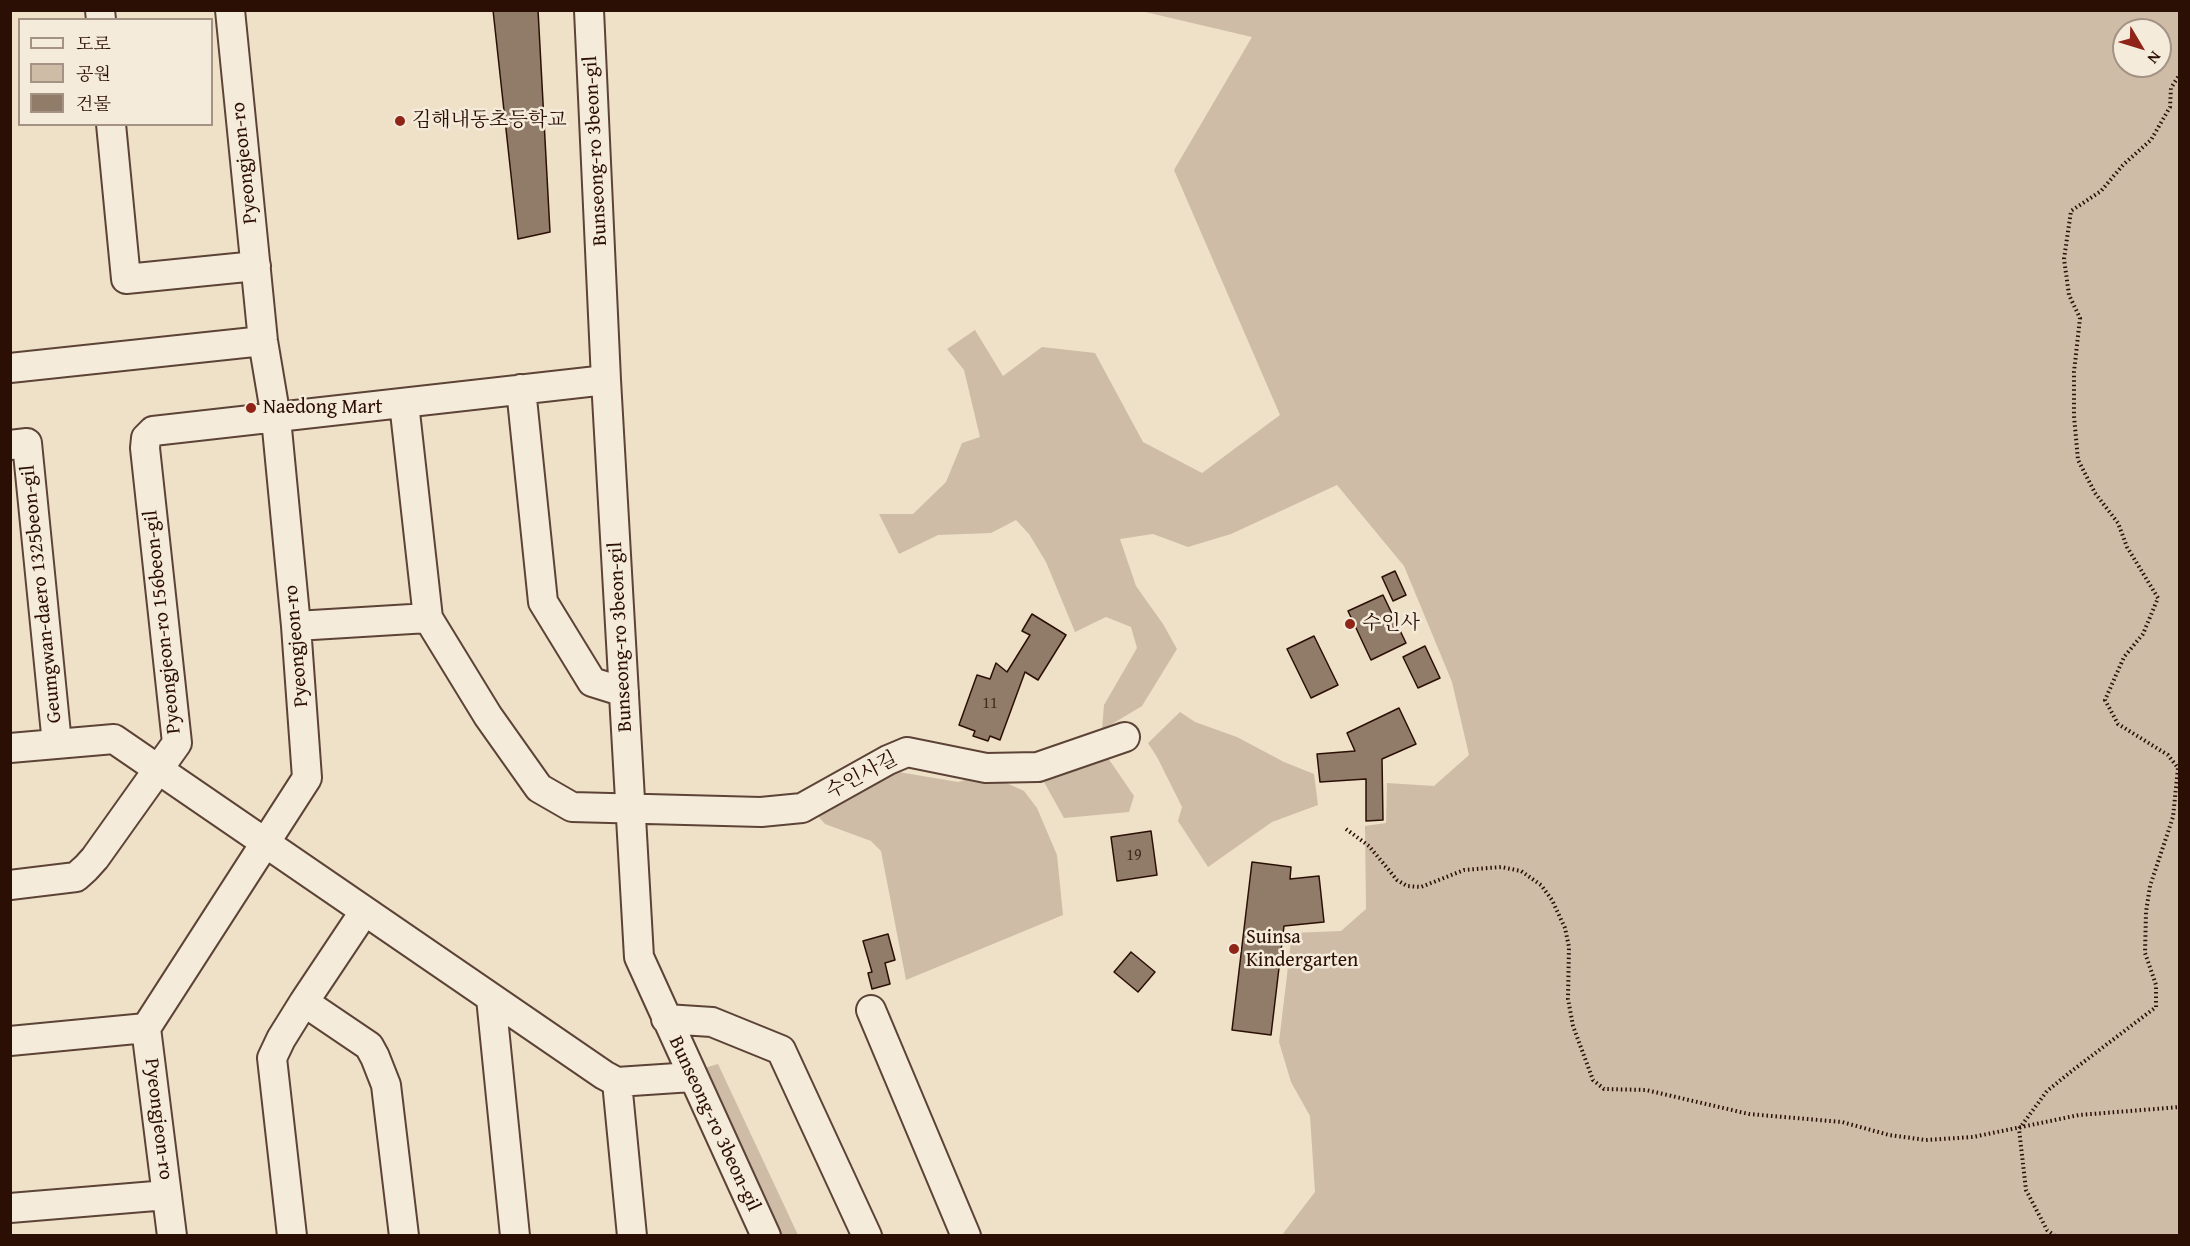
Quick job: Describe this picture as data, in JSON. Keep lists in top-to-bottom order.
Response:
{
  "streets": {
    "street": [
      "Bunseong-ro 3beon-gil",
      "Pyeongjeon-ro",
      "Geumgwan-daero 1325beon-gil",
      "Pyeongjeon-ro 156beon-gil",
      "수인사길"
    ]
  },
  "crossings": [
    ["Bunseong-ro 3beon-gil", "수인사길"],
    ["Pyeongjeon-ro", "Geumgwan-daero 1325beon-gil"],
    ["Pyeongjeon-ro", "Pyeongjeon-ro 156beon-gil"],
    ["Geumgwan-daero 1325beon-gil", "Pyeongjeon-ro 156beon-gil"]
  ],
  "places": [
    "김해내동초등학교",
    "Naedong Mart",
    "수인사",
    "Suinsa Kindergarten"
  ],
  "house_numbers": ["11", "19"],
  "legend": ["도로", "공원", "건물"],
  "north": "bottom right"
}
